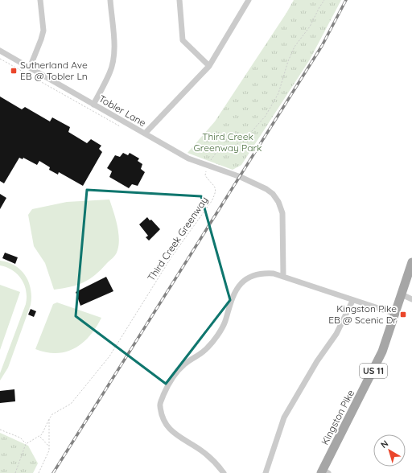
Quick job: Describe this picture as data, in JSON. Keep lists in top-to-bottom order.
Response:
{
  "streets": {
    "main road": ["US 11", "Kingston Pike"],
    "street": ["Tobler Lane"],
    "path": ["Third Creek Greenway"]
  },
  "crossings": [
    ["Tobler Lane", "Third Creek Greenway"]
  ],
  "parks": ["Third Creek Greenway Park"],
  "places": {
    "transit": ["Sutherland Ave EB @ Tobler Ln", "Kingston Pike EB @ Scenic Dr"]
  },
  "north": "top left"
}
